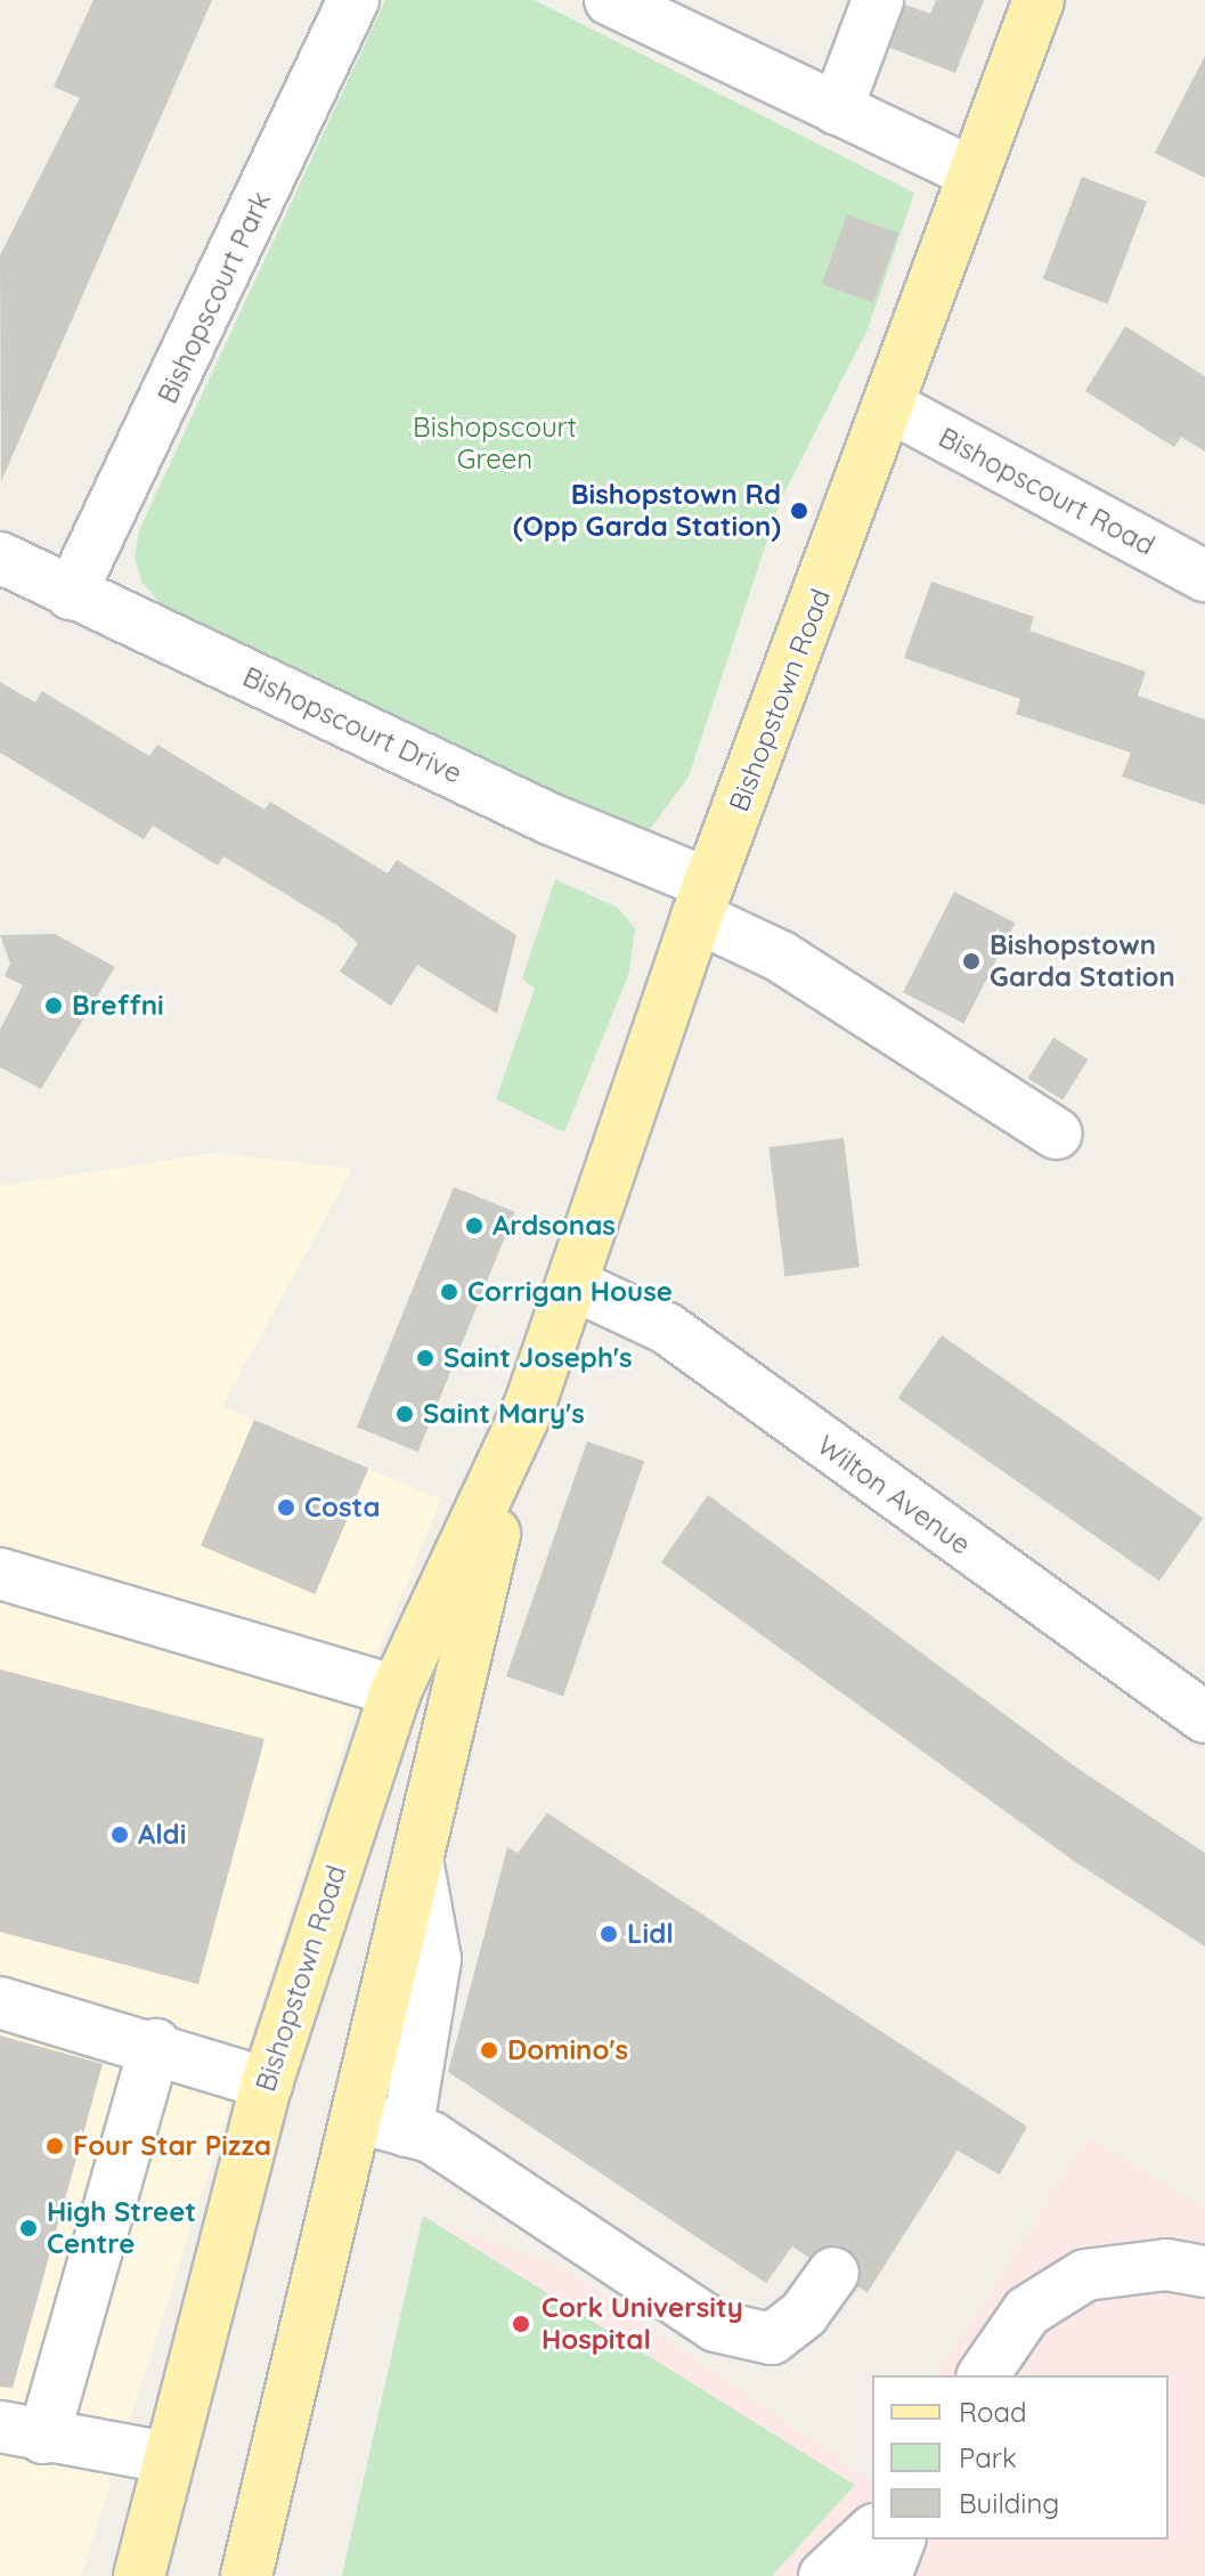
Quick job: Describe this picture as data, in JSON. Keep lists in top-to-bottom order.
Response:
{
  "streets": {
    "main road": ["Bishopstown Road"],
    "street": [
      "Bishopscourt Park",
      "Bishopscourt Road",
      "Bishopscourt Drive",
      "Wilton Avenue"
    ]
  },
  "crossings": [
    ["Bishopscourt Park", "Bishopscourt Drive"],
    ["Bishopscourt Road", "Bishopstown Road"],
    ["Bishopstown Road", "Bishopscourt Drive"],
    ["Bishopstown Road", "Wilton Avenue"]
  ],
  "parks": ["Bishopscourt Green"],
  "places": [
    "Bishopstown Rd (Opp Garda Station)",
    "Bishopstown Garda Station",
    "Breffni",
    "Ardsonas",
    "Corrigan House",
    "Saint Joseph's",
    "Saint Mary's",
    "Costa",
    "Aldi",
    "Lidl",
    "Domino's",
    "Four Star Pizza",
    "High Street Centre",
    "Cork University Hospital"
  ],
  "legend": ["Road", "Park", "Building"]
}
